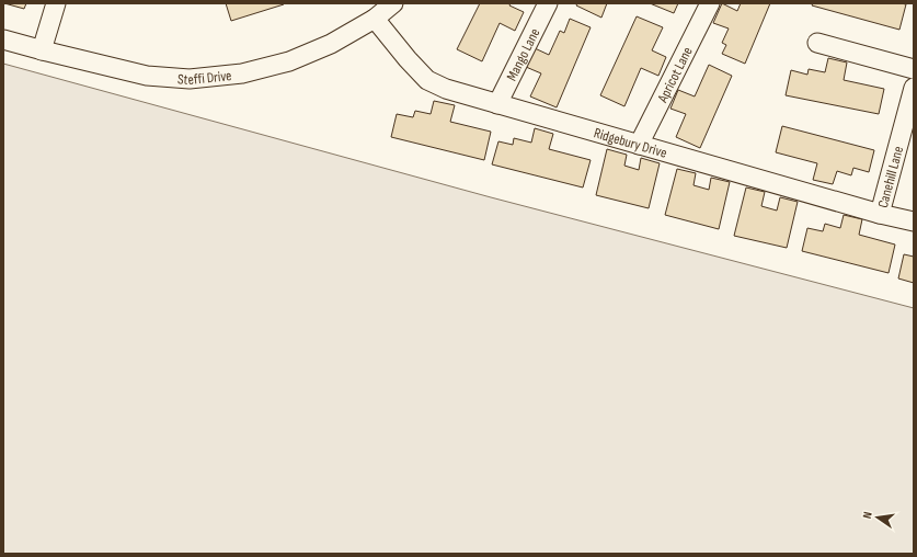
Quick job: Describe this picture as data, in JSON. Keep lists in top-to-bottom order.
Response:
{
  "streets": {
    "street": [
      "Mango Lane",
      "Apricot Lane",
      "Steffi Drive",
      "Ridgebury Drive",
      "Canehill Lane"
    ]
  },
  "crossings": [
    ["Mango Lane", "Ridgebury Drive"],
    ["Apricot Lane", "Ridgebury Drive"],
    ["Steffi Drive", "Ridgebury Drive"],
    ["Ridgebury Drive", "Canehill Lane"]
  ],
  "north": "left"
}
